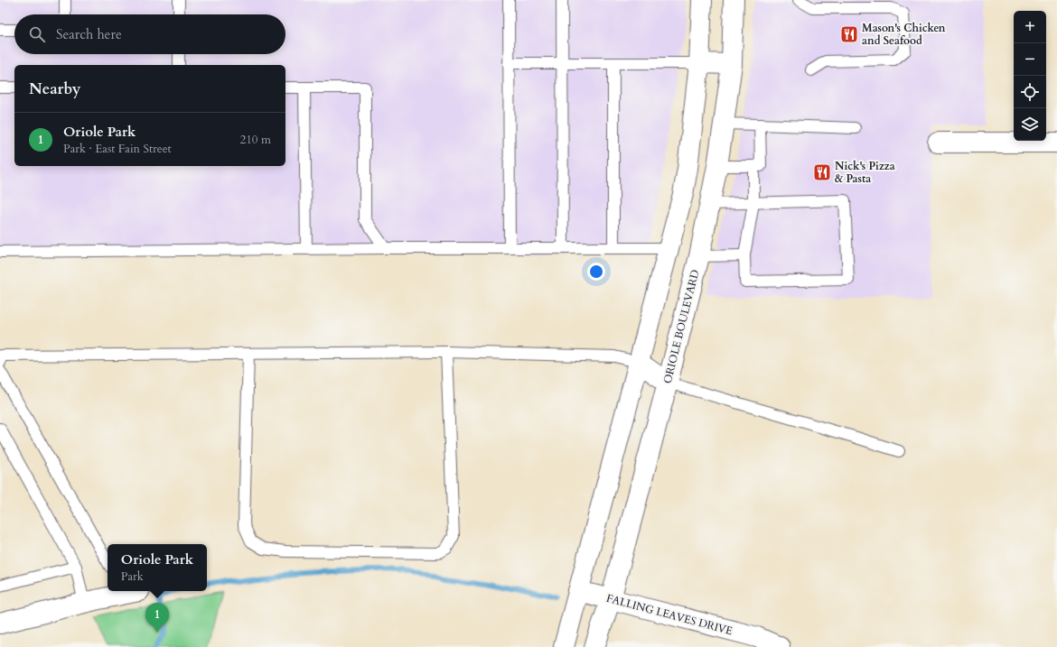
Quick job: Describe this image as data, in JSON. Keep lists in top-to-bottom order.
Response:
{
  "streets": {
    "street": ["ORIOLE BOULEVARD", "FALLING LEAVES DRIVE"]
  },
  "crossings": [
    ["ORIOLE BOULEVARD", "FALLING LEAVES DRIVE"]
  ],
  "places": {
    "restaurant": ["Mason's Chicken and Seafood", "Nick's Pizza & Pasta"]
  },
  "page": {
    "map_buttons": ["+", "−"],
    "search": "Search here",
    "heading": "Nearby",
    "list": [
      {
        "mark": "1",
        "name": "Oriole Park",
        "note": "Park · East Fain Street",
        "value": "210 m"
      }
    ],
    "popup": ["Oriole Park", "Park"],
    "pins": "1"
  }
}
